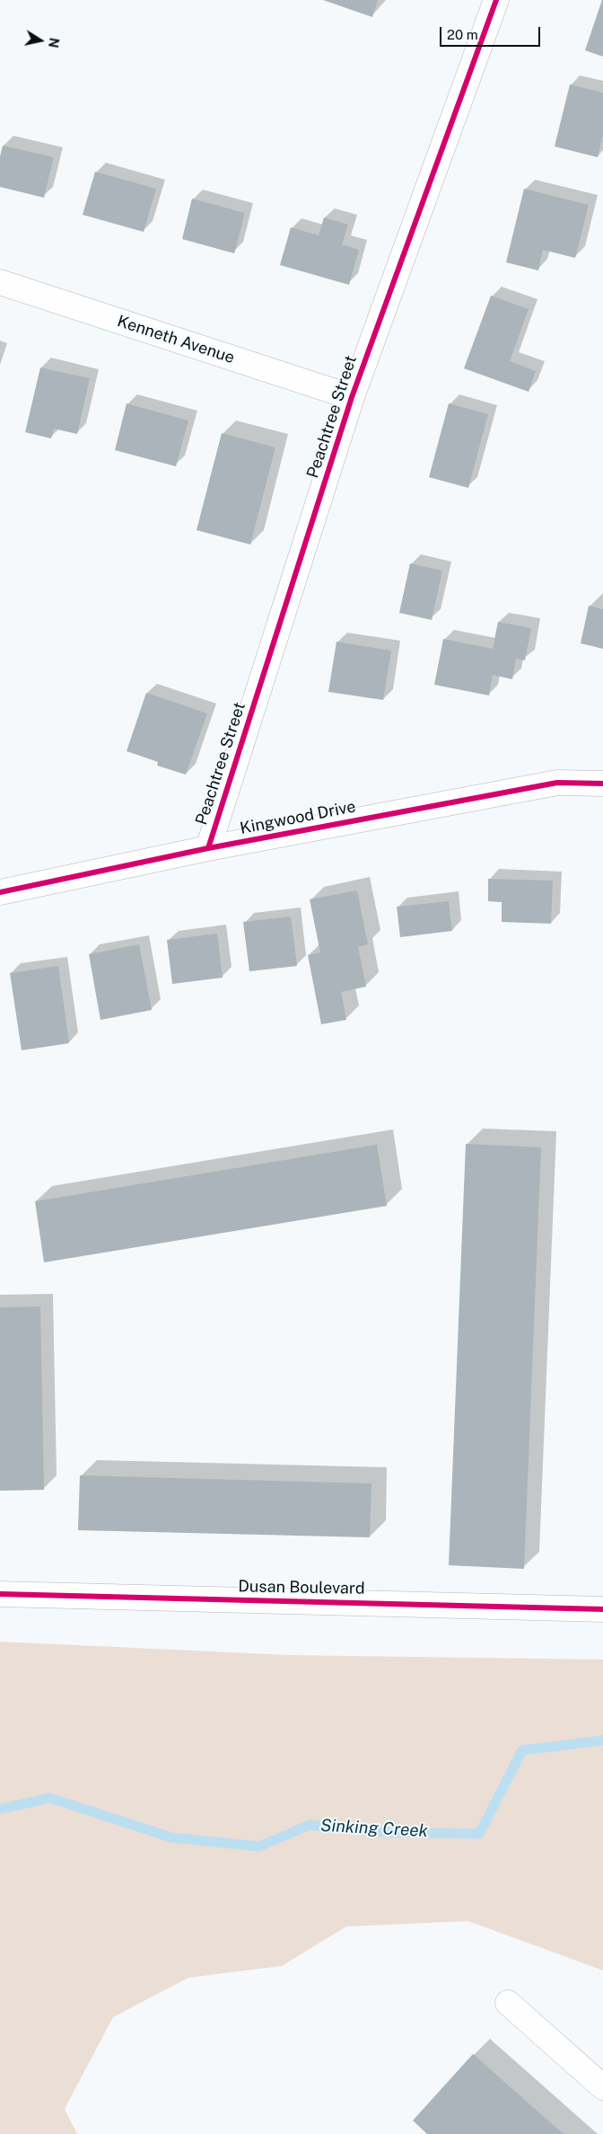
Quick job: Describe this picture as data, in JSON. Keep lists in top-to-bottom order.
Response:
{
  "streets": {
    "street": [
      "Kenneth Avenue",
      "Peachtree Street",
      "Kingwood Drive",
      "Dusan Boulevard"
    ]
  },
  "crossings": [
    ["Kenneth Avenue", "Peachtree Street"],
    ["Peachtree Street", "Kingwood Drive"]
  ],
  "water": ["Sinking Creek"],
  "scale_bar": "20 m",
  "north": "right"
}
